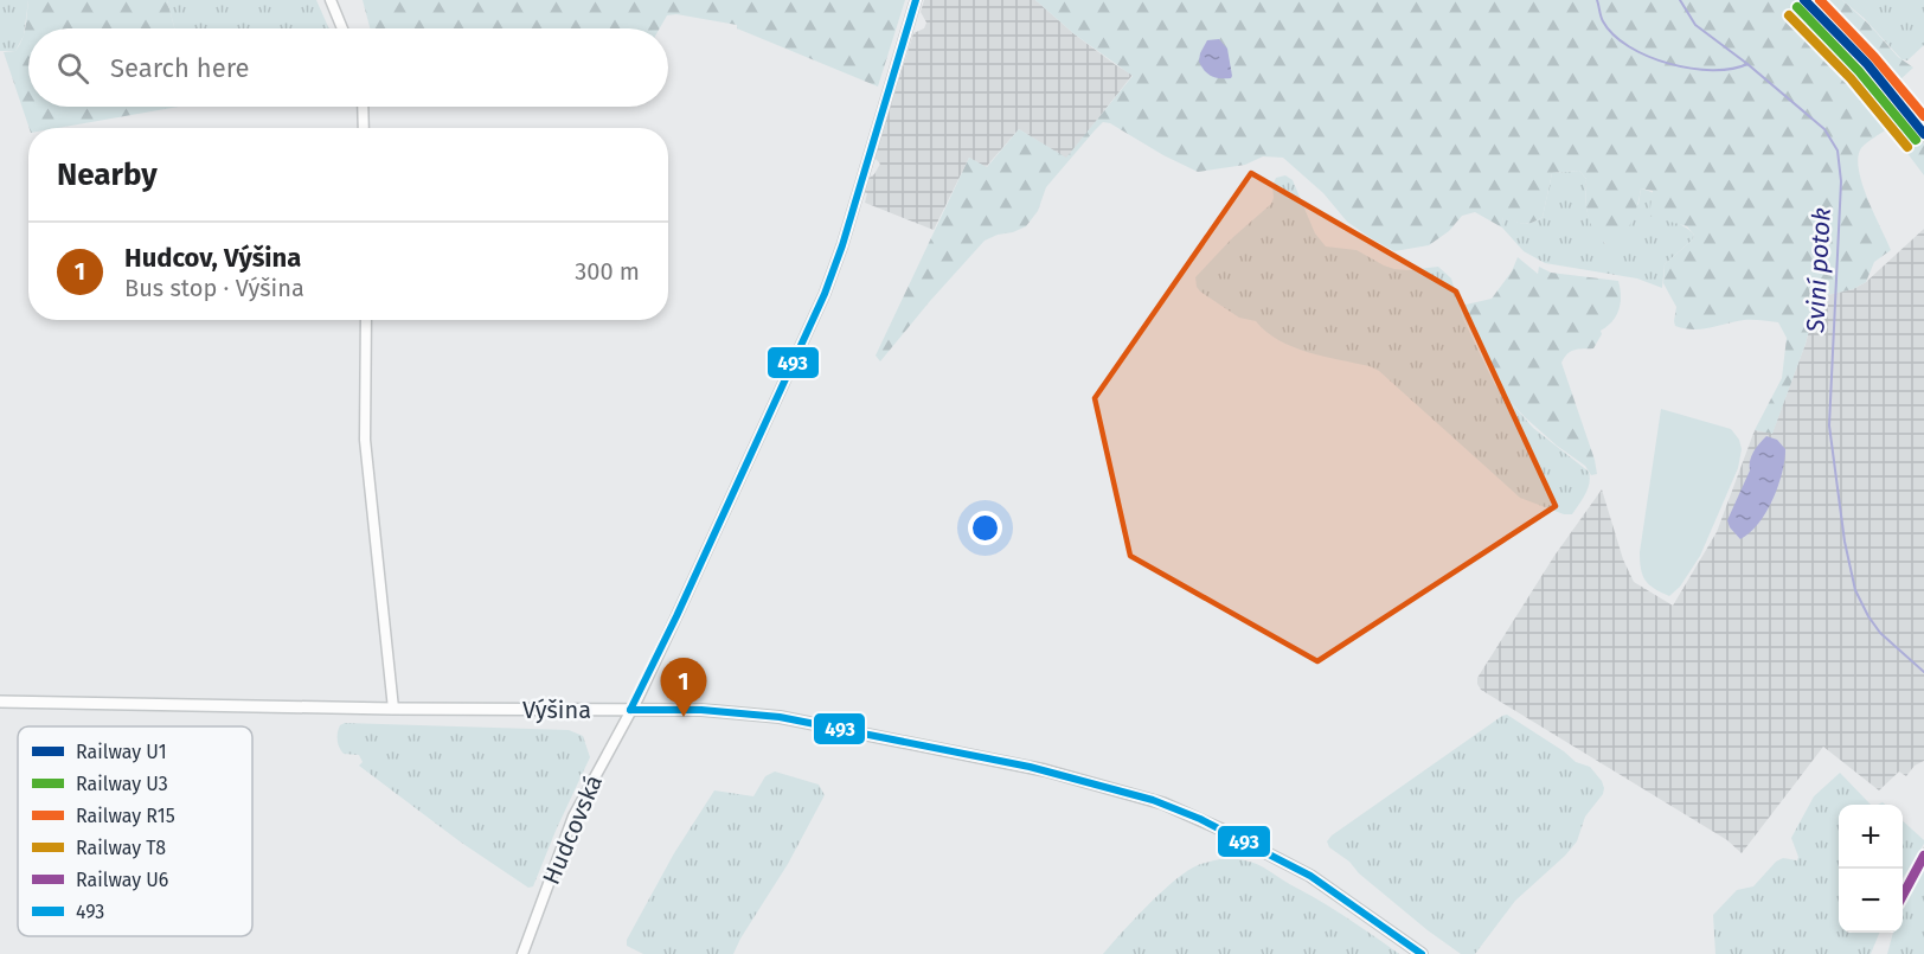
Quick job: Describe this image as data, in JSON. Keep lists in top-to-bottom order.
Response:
{
  "streets": {
    "main road": ["Výšina"],
    "street": ["Hudcovská"]
  },
  "crossings": [
    ["Výšina", "Hudcovská"]
  ],
  "water": ["Sviní potok"],
  "lines": [
    "rail line U1",
    "rail line R15",
    "transit line 493",
    "rail line U3",
    "rail line T8",
    "rail line U6"
  ],
  "legend": [
    "Railway U1",
    "Railway U3",
    "Railway R15",
    "Railway T8",
    "Railway U6",
    "493"
  ],
  "page": {
    "search": "Search here",
    "heading": "Nearby",
    "list": [
      {
        "mark": "1",
        "name": "Hudcov, Výšina",
        "note": "Bus stop · Výšina",
        "value": "300 m"
      }
    ],
    "pins": "1",
    "map_buttons": ["+", "−"]
  }
}
